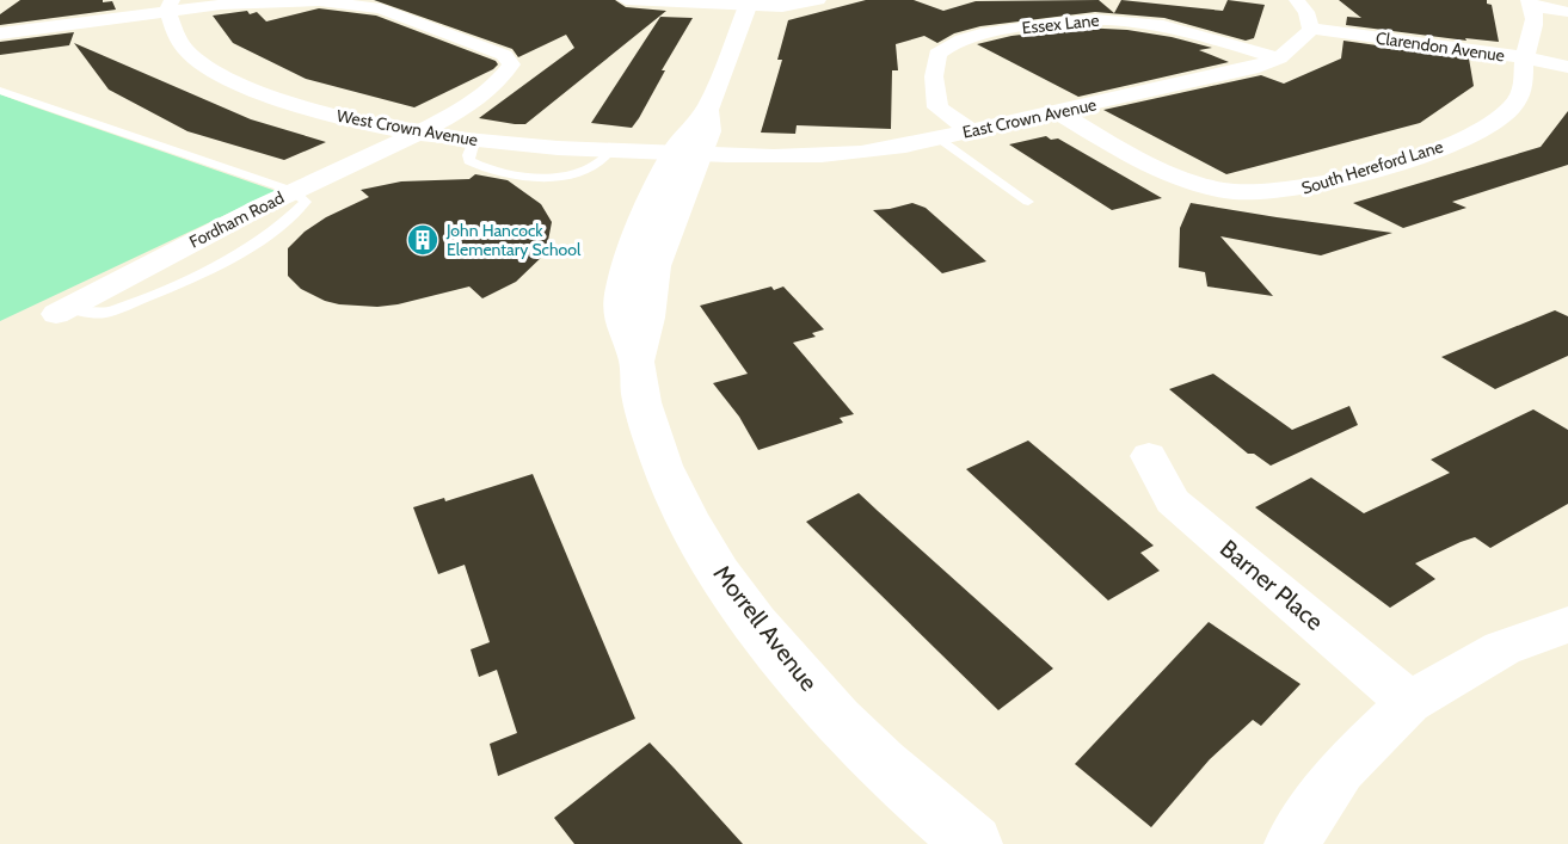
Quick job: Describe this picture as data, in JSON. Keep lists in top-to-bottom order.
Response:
{
  "streets": {
    "street": [
      "Essex Lane",
      "Clarendon Avenue",
      "East Crown Avenue",
      "West Crown Avenue",
      "South Hereford Lane",
      "Fordham Road",
      "Barner Place",
      "Morrell Avenue"
    ]
  },
  "crossings": [
    ["Essex Lane", "East Crown Avenue"],
    ["Clarendon Avenue", "East Crown Avenue"],
    ["Clarendon Avenue", "South Hereford Lane"],
    ["East Crown Avenue", "West Crown Avenue"],
    ["East Crown Avenue", "South Hereford Lane"],
    ["East Crown Avenue", "Morrell Avenue"],
    ["West Crown Avenue", "Fordham Road"],
    ["West Crown Avenue", "Morrell Avenue"]
  ],
  "places": {
    "building": ["John Hancock Elementary School"]
  }
}
